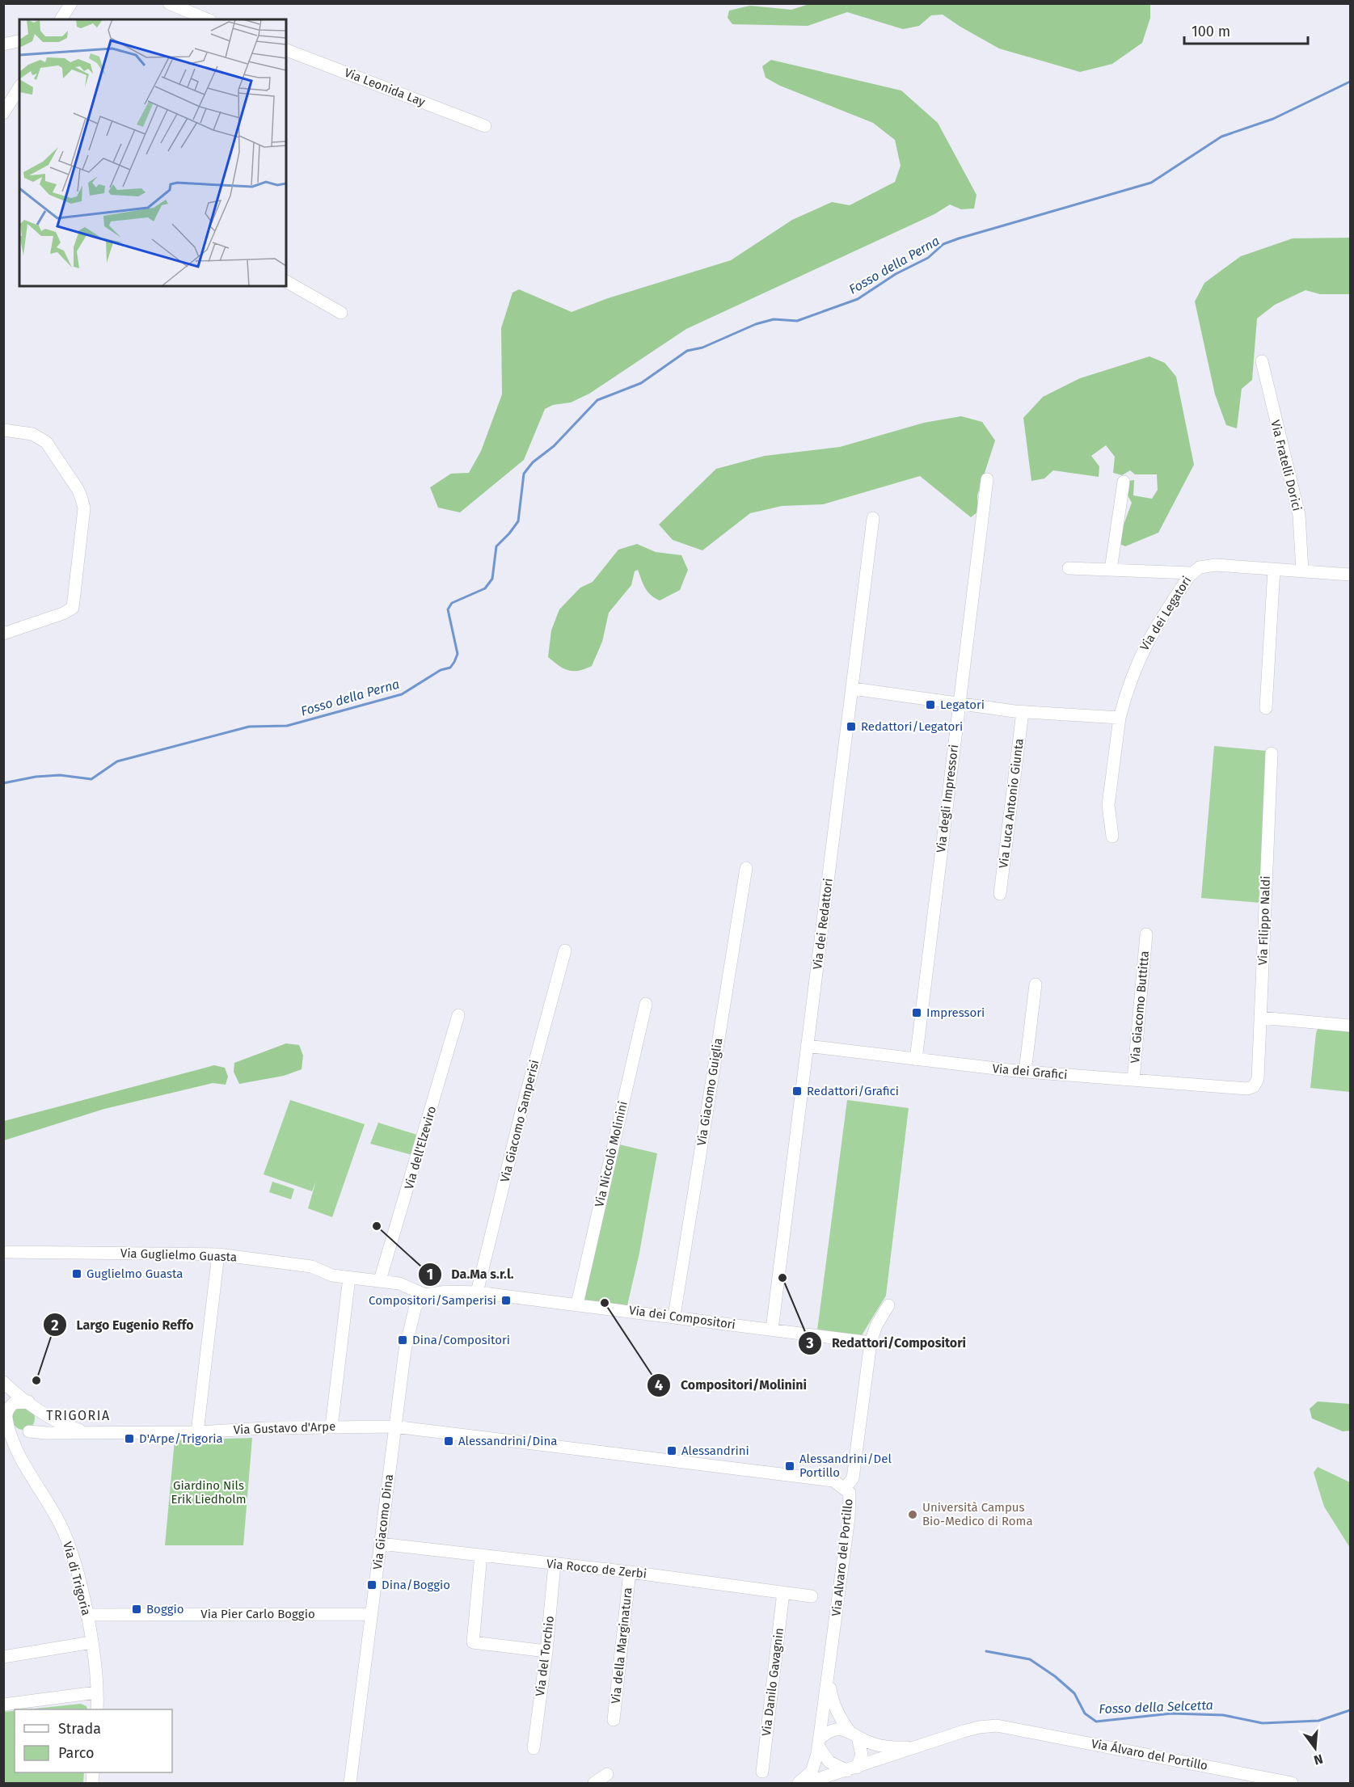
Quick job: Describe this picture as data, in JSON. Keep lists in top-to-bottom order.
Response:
{
  "streets": {
    "street": [
      "Via Leonida Lay",
      "Via Fratelli Dorici",
      "Via dei Legatori",
      "Via degli Impressori",
      "Via Luca Antonio Giunta",
      "Via Filippo Naldi",
      "Via dei Redattori",
      "Via Giacomo Buttitta",
      "Via dei Grafici",
      "Via Giacomo Guiglia",
      "Via Giacomo Samperisi",
      "Via dell'Elzeviro",
      "Via Niccolò Molinini",
      "Via Guglielmo Guasta",
      "Via dei Compositori",
      "Via Gustavo d'Arpe",
      "Via Giacomo Dina",
      "Via Alvaro del Portillo",
      "Via Rocco de Zerbi",
      "Via di Trigoria",
      "Via Pier Carlo Boggio",
      "Via della Marginatura",
      "Via del Torchio",
      "Via Danilo Gavagnin",
      "Via Álvaro del Portillo"
    ]
  },
  "crossings": [
    ["Via Fratelli Dorici", "Via dei Legatori"],
    ["Via degli Impressori", "Via dei Grafici"],
    ["Via Filippo Naldi", "Via dei Grafici"],
    ["Via dei Redattori", "Via dei Grafici"],
    ["Via dei Redattori", "Via dei Compositori"],
    ["Via Giacomo Buttitta", "Via dei Grafici"],
    ["Via Giacomo Guiglia", "Via dei Compositori"],
    ["Via Giacomo Samperisi", "Via dei Compositori"],
    ["Via dell'Elzeviro", "Via Guglielmo Guasta"],
    ["Via Niccolò Molinini", "Via dei Compositori"],
    ["Via dei Compositori", "Via Giacomo Dina"],
    ["Via dei Compositori", "Via Alvaro del Portillo"],
    ["Via Gustavo d'Arpe", "Via Giacomo Dina"],
    ["Via Gustavo d'Arpe", "Via Alvaro del Portillo"],
    ["Via Gustavo d'Arpe", "Via di Trigoria"],
    ["Via Giacomo Dina", "Via Rocco de Zerbi"],
    ["Via Giacomo Dina", "Via Pier Carlo Boggio"],
    ["Via Rocco de Zerbi", "Via della Marginatura"],
    ["Via Rocco de Zerbi", "Via del Torchio"],
    ["Via Rocco de Zerbi", "Via Danilo Gavagnin"],
    ["Via di Trigoria", "Via Pier Carlo Boggio"]
  ],
  "districts": ["TRIGORIA"],
  "water": ["Fosso della Perna", "Fosso della Selcetta"],
  "parks": ["Giardino Nils Erik Liedholm"],
  "places": {
    "transit": [
      "Legatori",
      "Redattori/Legatori",
      "Impressori",
      "Redattori/Grafici",
      "Guglielmo Guasta",
      "Compositori/Samperisi",
      "Dina/Compositori",
      "D'Arpe/Trigoria",
      "Alessandrini/Dina",
      "Alessandrini",
      "Alessandrini/Del Portillo",
      "Dina/Boggio",
      "Boggio"
    ],
    "other": [
      "Da.Ma s.r.l.",
      "Redattori/Compositori",
      "Compositori/Molinini",
      "Largo Eugenio Reffo",
      "Università Campus Bio-Medico di Roma"
    ]
  },
  "legend": ["Strada", "Parco"],
  "scale_bar": "100 m",
  "north": "bottom"
}
